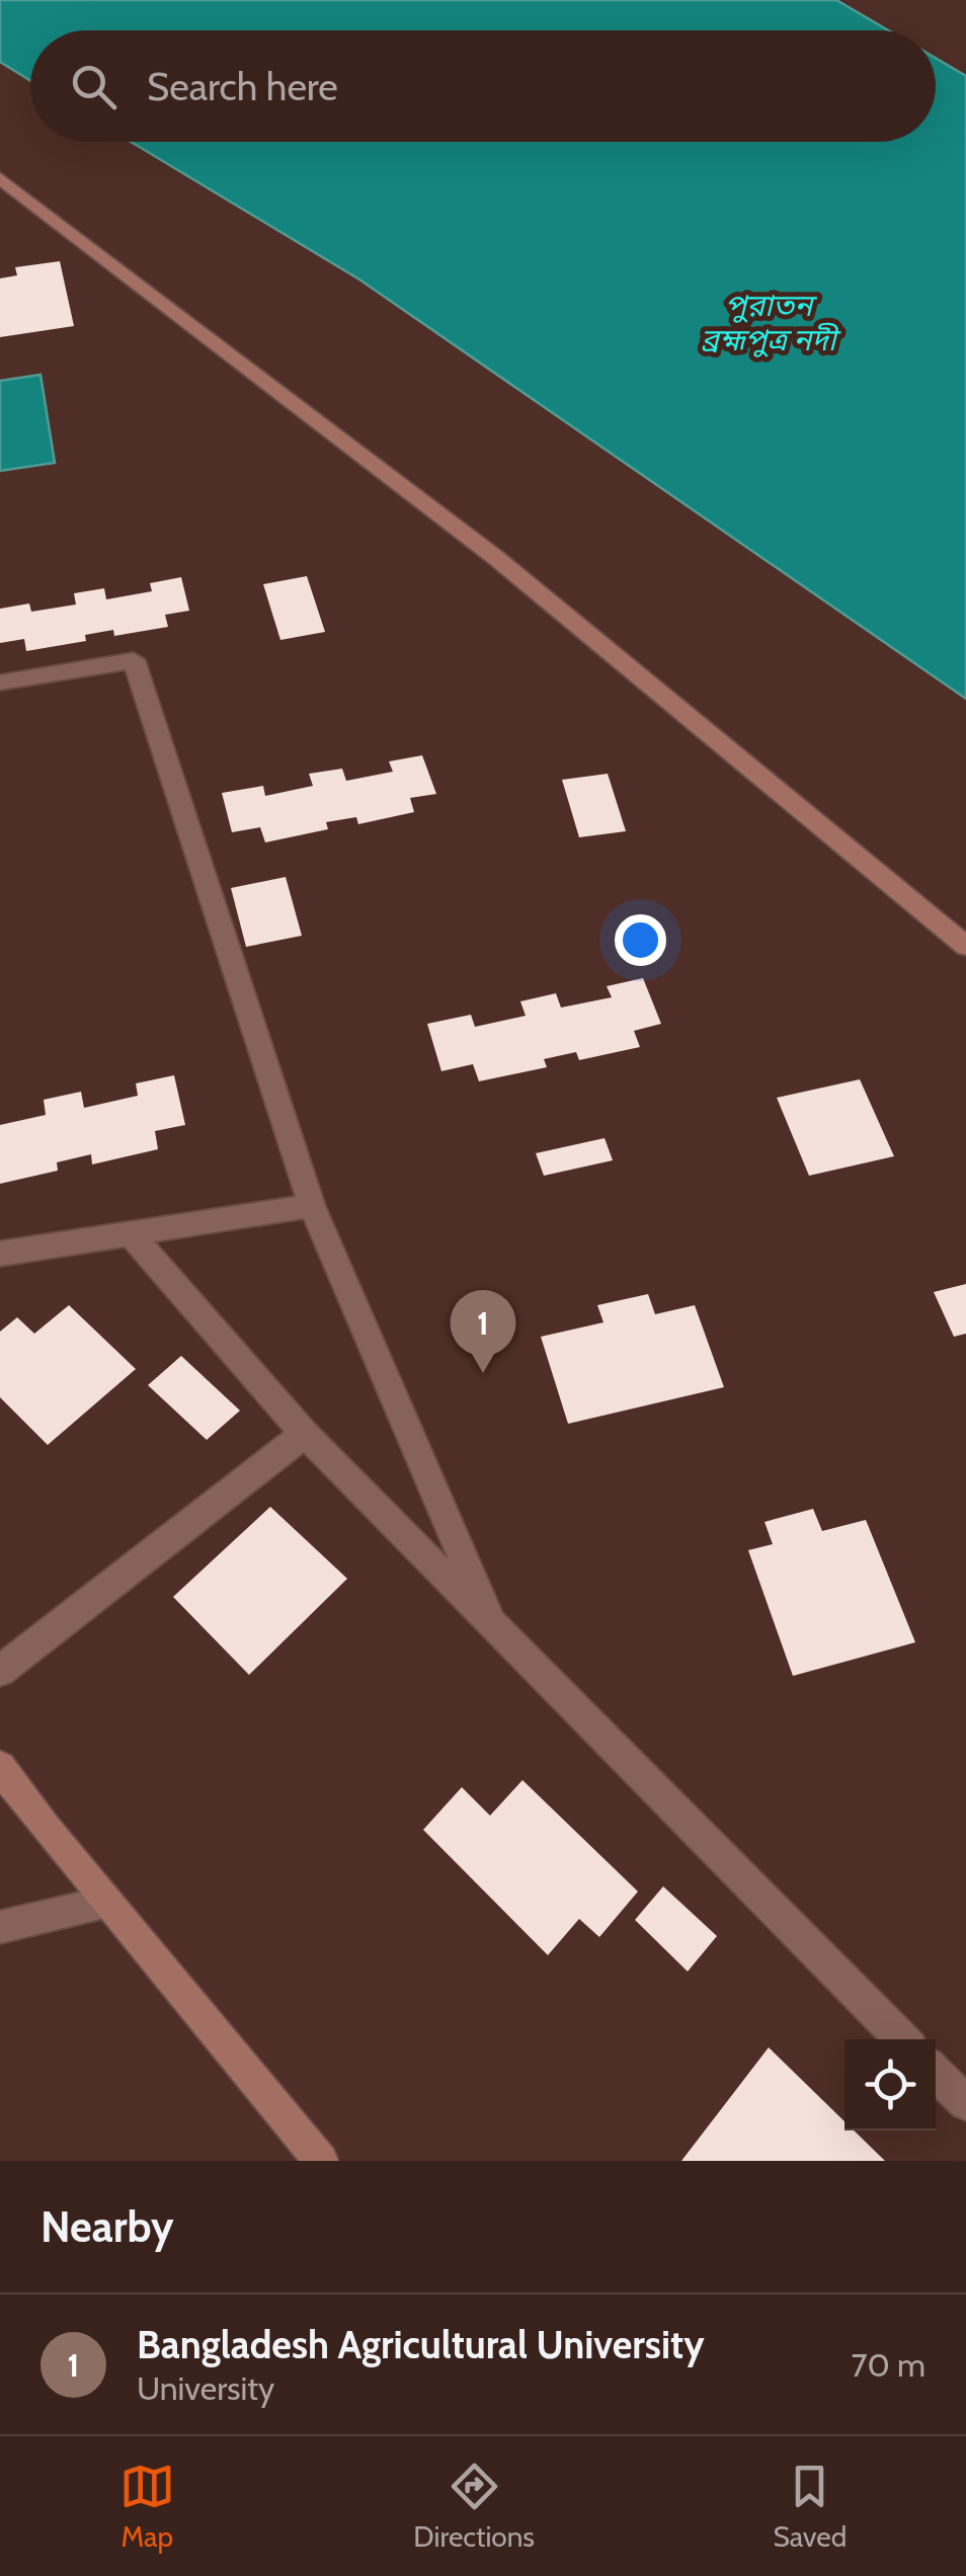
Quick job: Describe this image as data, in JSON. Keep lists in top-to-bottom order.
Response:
{
  "water": ["পুরাতন ব্রহ্মপুত্র নদী"],
  "page": {
    "search": "Search here",
    "pins": "1",
    "heading": "Nearby",
    "list": [
      {
        "mark": "1",
        "name": "Bangladesh Agricultural University",
        "note": "University",
        "value": "70 m"
      }
    ],
    "nav": ["Map", "Directions", "Saved"]
  }
}
